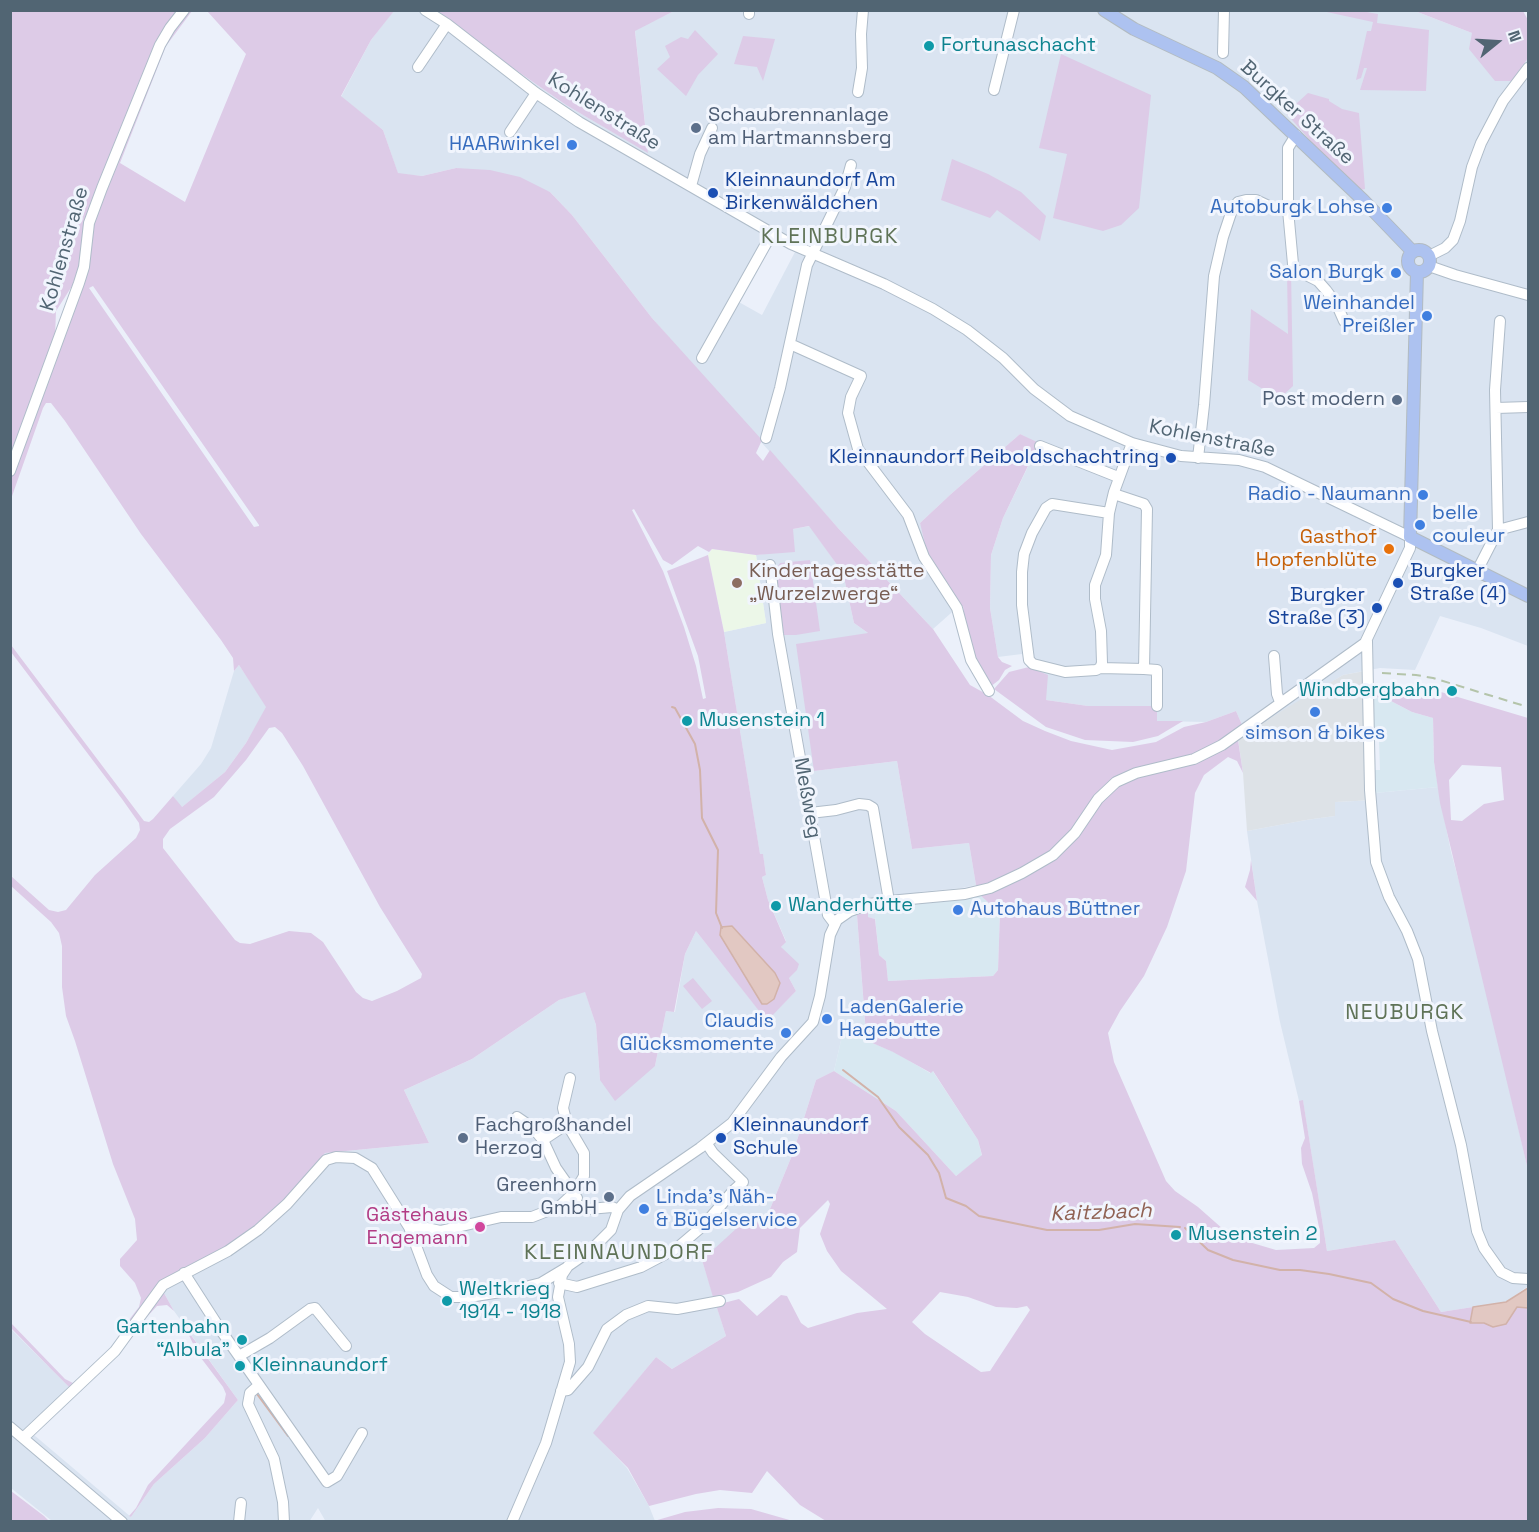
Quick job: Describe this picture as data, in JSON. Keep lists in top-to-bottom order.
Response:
{
  "streets": {
    "main road": ["Kohlenstraße", "Burgker Straße"],
    "street": ["Meßweg"]
  },
  "districts": ["KLEINBURGK", "NEUBURGK", "KLEINNAUNDORF"],
  "water": ["Kaitzbach"],
  "places": [
    "Fortunaschacht",
    "Schaubrennanlage am Hartmannsberg",
    "HAARwinkel",
    "Kleinnaundorf Am Birkenwäldchen",
    "Autoburgk Lohse",
    "Salon Burgk",
    "Weinhandel Preißler",
    "Post modern",
    "Kleinnaundorf Reiboldschachtring",
    "Radio - Naumann",
    "belle couleur",
    "Gasthof Hopfenblüte",
    "Kindertagesstätte „Wurzelzwerge“",
    "Burgker Straße (4)",
    "Burgker Straße (3)",
    "Windbergbahn",
    "simson & bikes",
    "Musenstein 1",
    "Wanderhütte",
    "Autohaus Büttner",
    "LadenGalerie Hagebutte",
    "Claudis Glücksmomente",
    "Fachgroßhandel Herzog",
    "Kleinnaundorf Schule",
    "Greenhorn GmbH",
    "Linda's Näh- & Bügelservice",
    "Gästehaus Engemann",
    "Musenstein 2",
    "Weltkrieg 1914 - 1918",
    "Gartenbahn “Albula”",
    "Kleinnaundorf"
  ],
  "north": "right"
}
